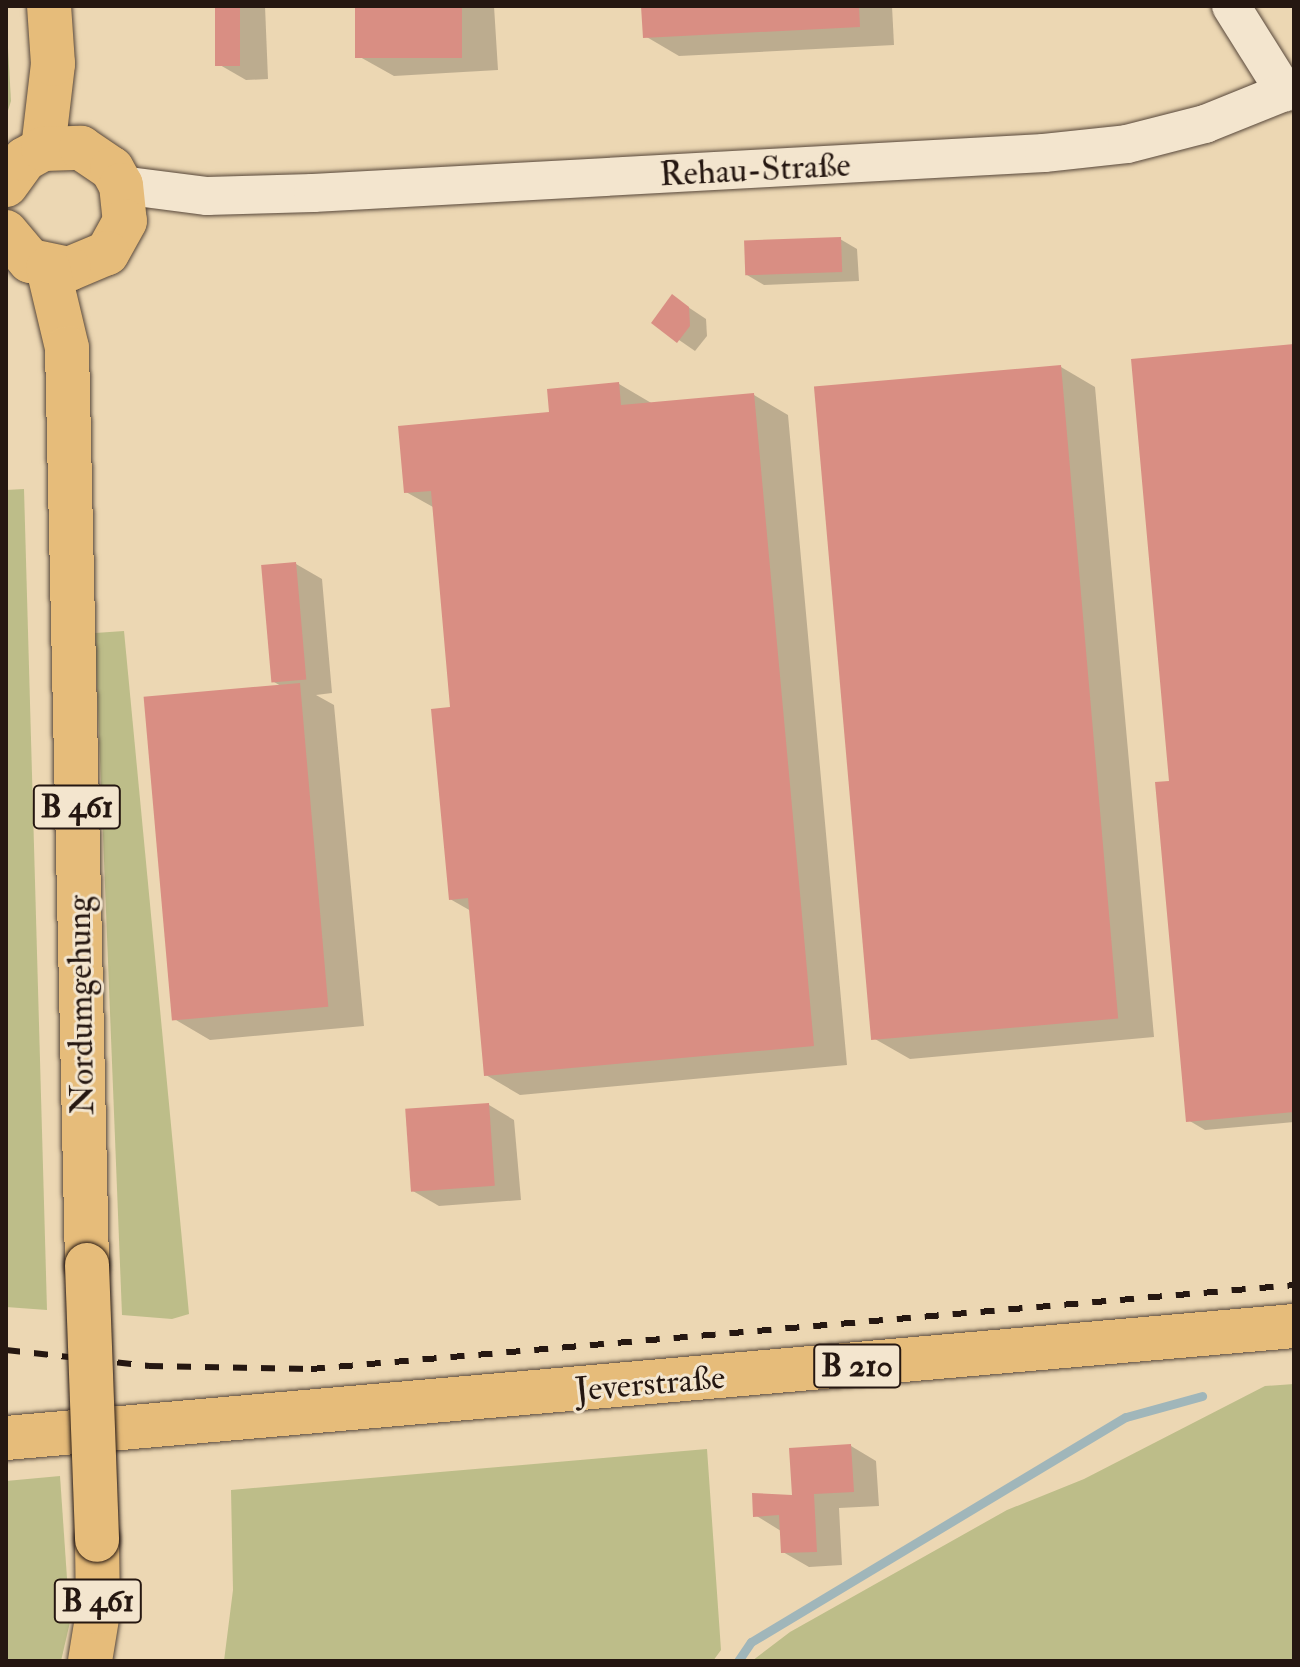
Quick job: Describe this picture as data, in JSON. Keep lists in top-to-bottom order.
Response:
{
  "streets": {
    "main road": [
      "B 461",
      "Nordumgehung",
      "B 210",
      "Jeverstraße"
    ],
    "street": ["Rehau-Straße"]
  },
  "crossings": [
    ["Rehau-Straße", "Nordumgehung"]
  ]
}
